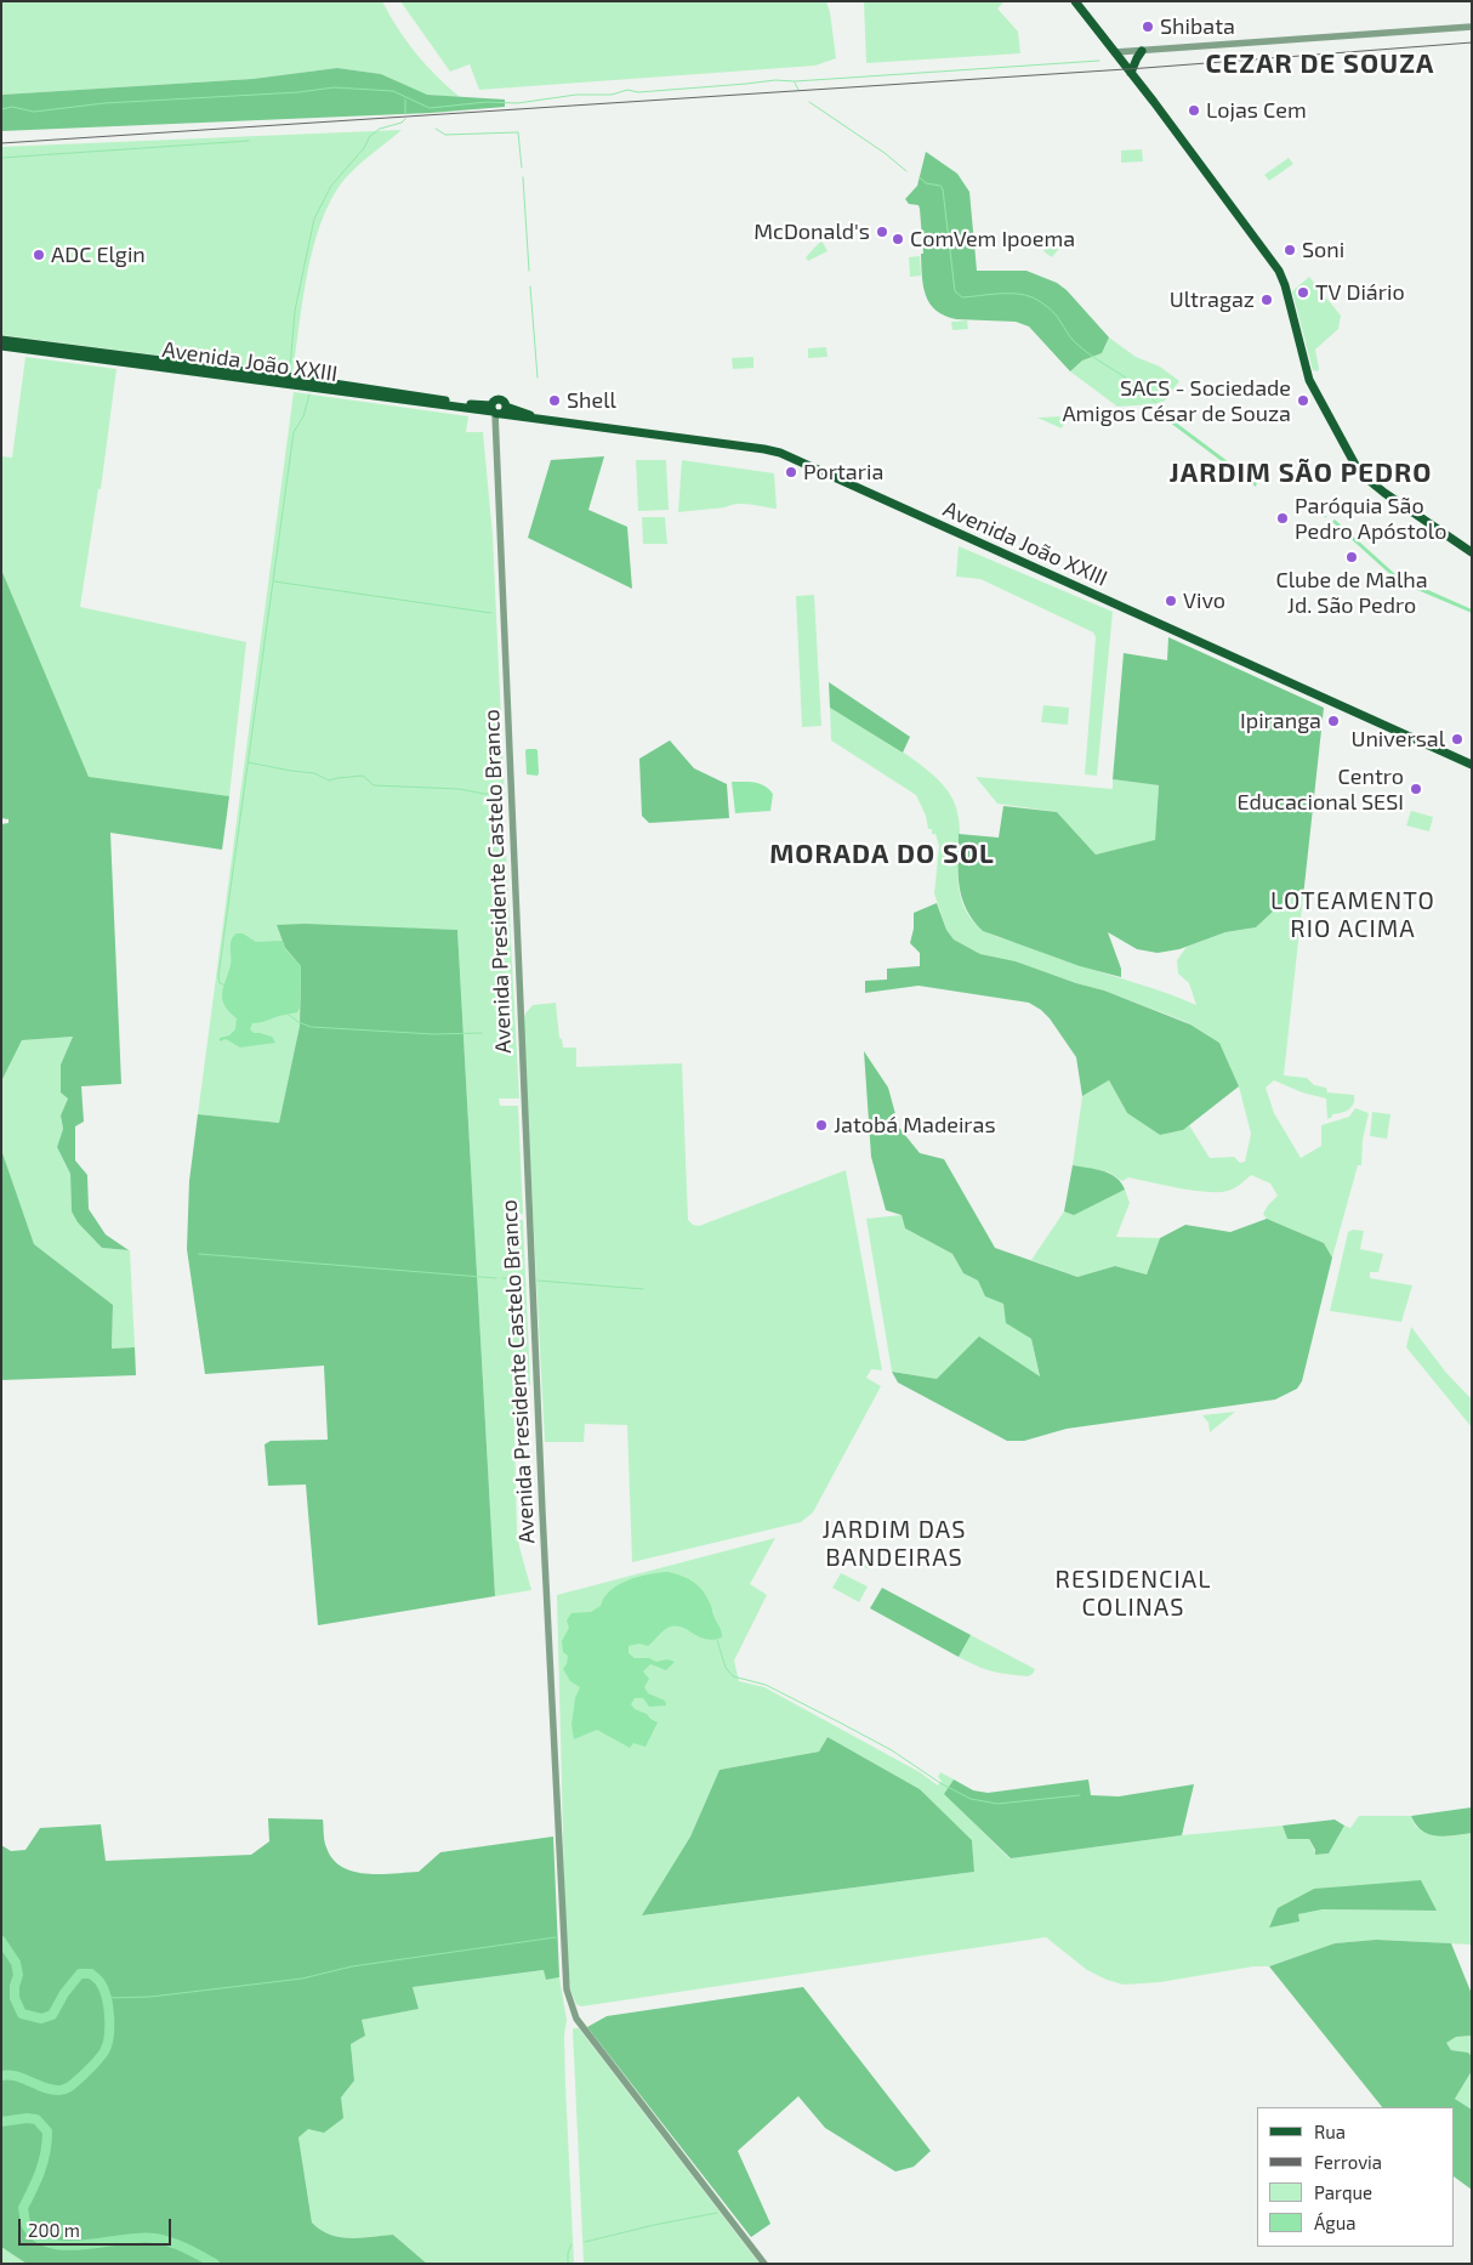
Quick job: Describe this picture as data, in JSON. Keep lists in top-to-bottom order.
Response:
{
  "streets": {
    "main road": ["Avenida João XXIII"],
    "street": ["Avenida Presidente Castelo Branco"]
  },
  "crossings": [
    ["Avenida João XXIII", "Avenida Presidente Castelo Branco"]
  ],
  "districts": [
    "CEZAR DE SOUZA",
    "JARDIM SÃO PEDRO",
    "MORADA DO SOL",
    "LOTEAMENTO RIO ACIMA",
    "JARDIM DAS BANDEIRAS",
    "RESIDENCIAL COLINAS"
  ],
  "places": [
    "Shibata",
    "Lojas Cem",
    "McDonald's",
    "ComVem Ipoema",
    "Soni",
    "ADC Elgin",
    "TV Diário",
    "Ultragaz",
    "Shell",
    "SACS - Sociedade Amigos César de Souza",
    "Portaria",
    "Paróquia São Pedro Apóstolo",
    "Clube de Malha Jd. São Pedro",
    "Vivo",
    "Ipiranga",
    "Universal",
    "Centro Educacional SESI",
    "Jatobá Madeiras"
  ],
  "legend": [
    "Rua",
    "Ferrovia",
    "Parque",
    "Água"
  ],
  "scale_bar": "200 m"
}
